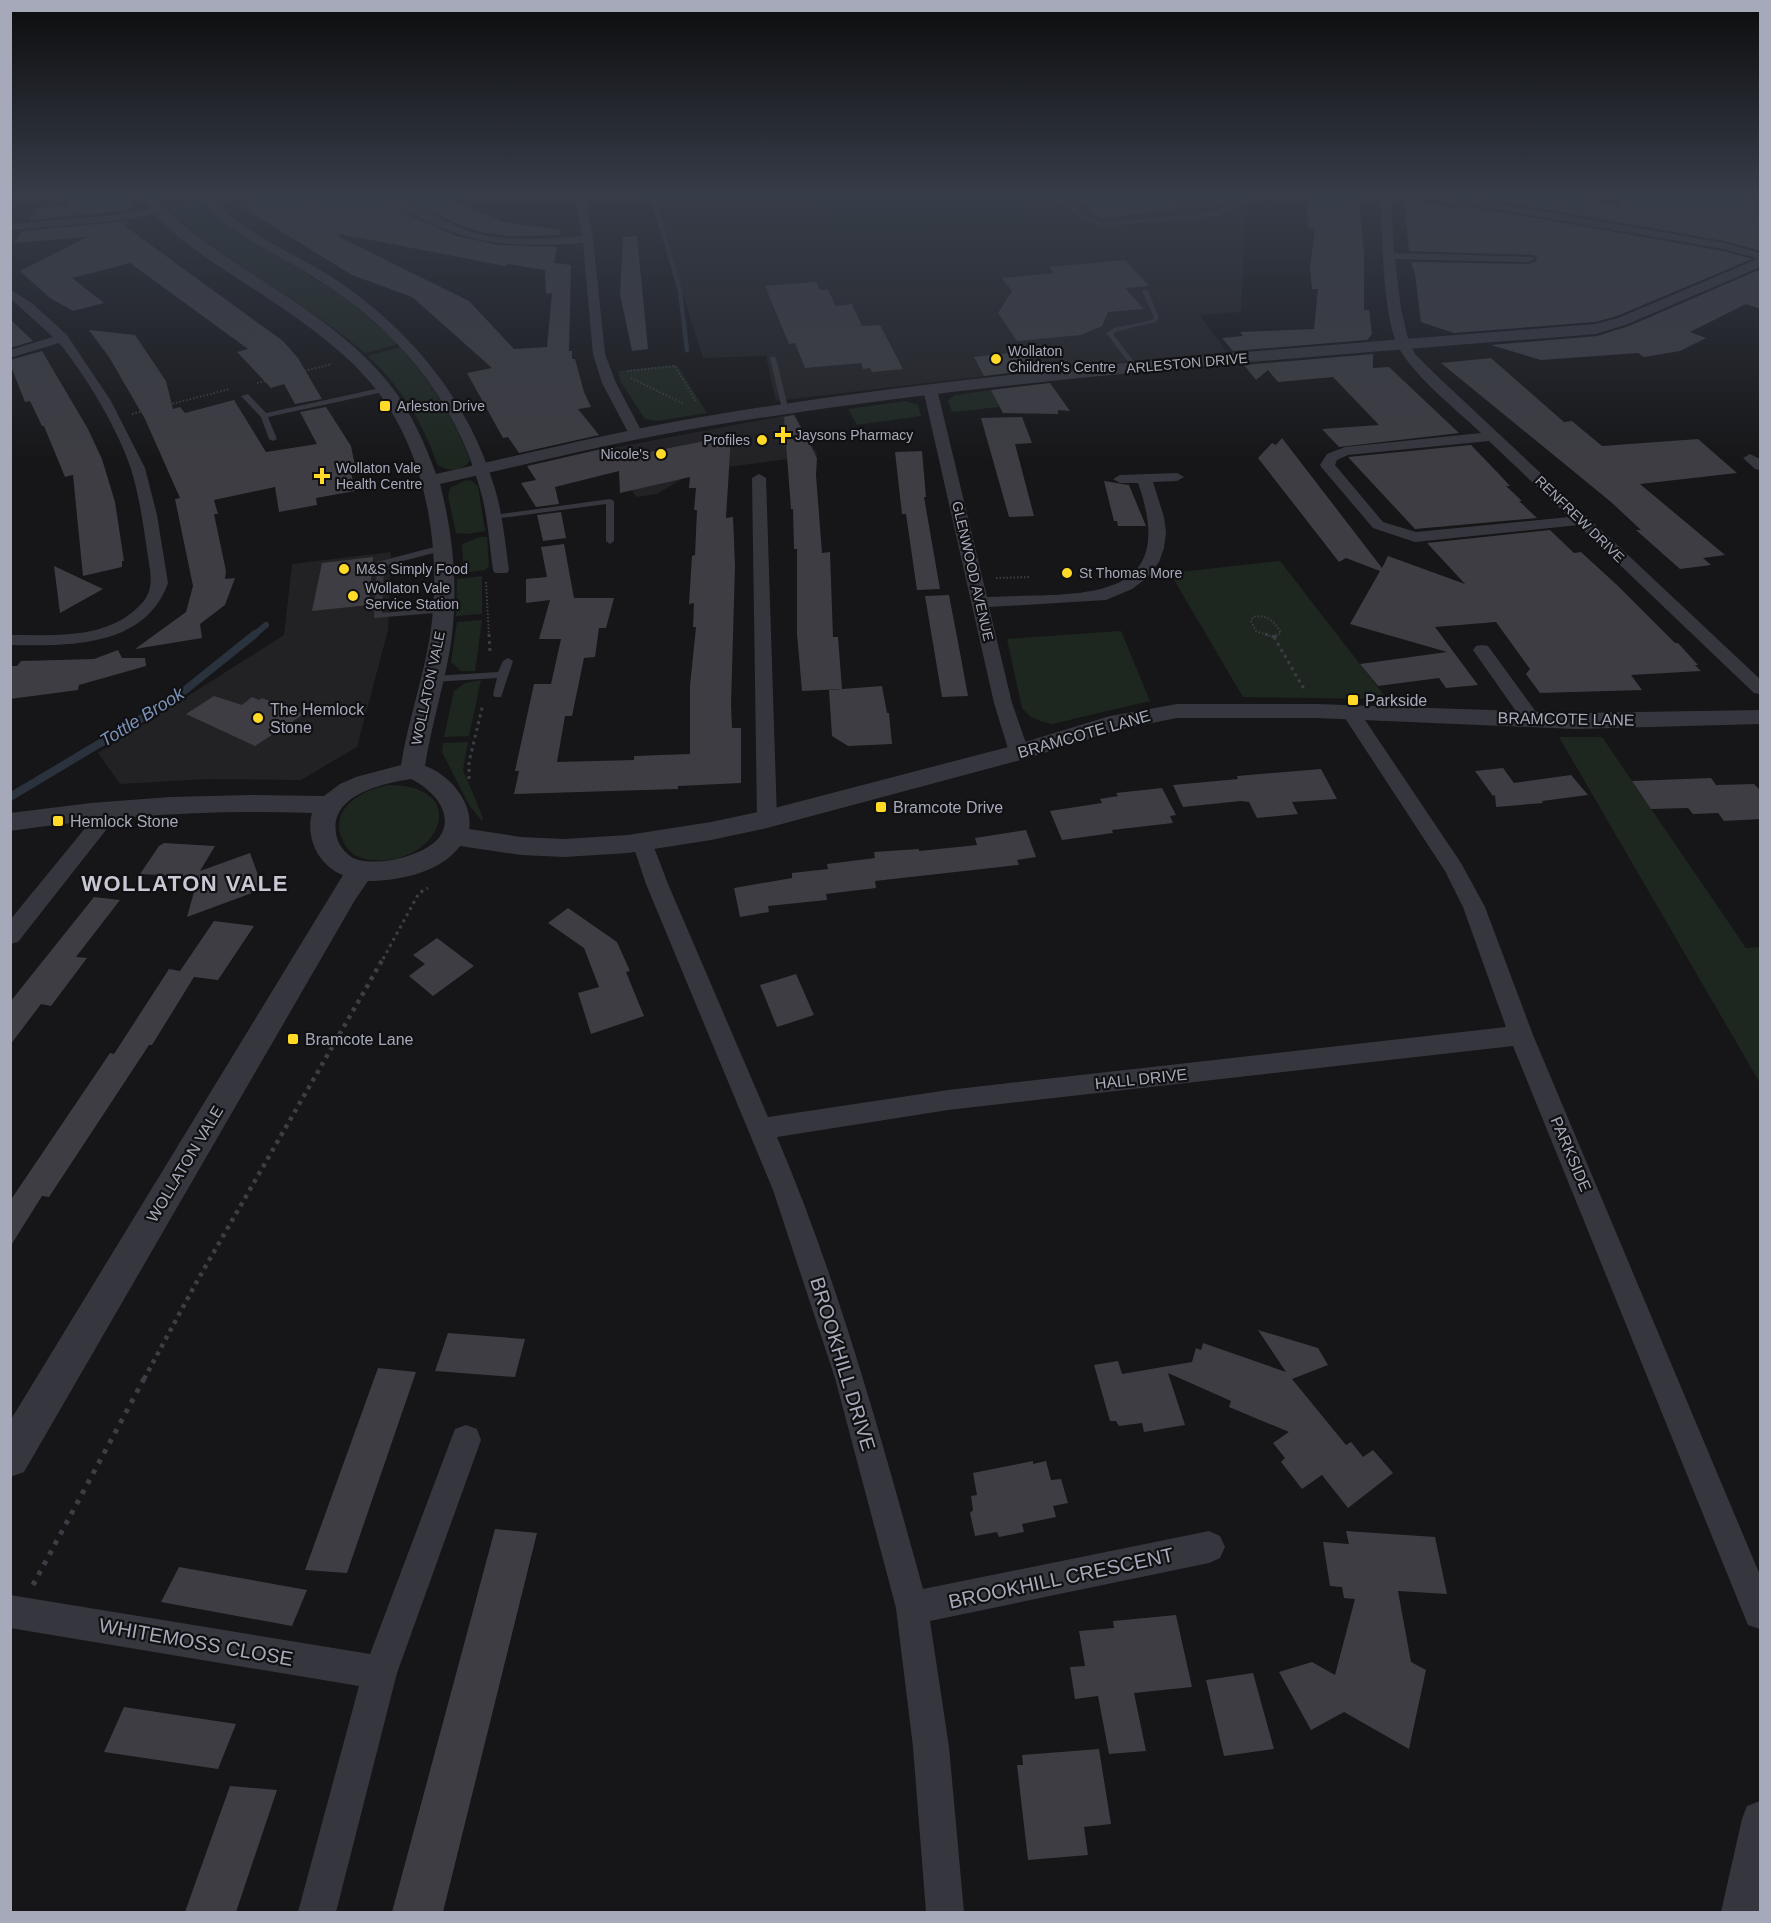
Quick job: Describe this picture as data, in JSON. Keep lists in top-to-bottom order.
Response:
{
  "streets": {
    "street": [
      "ARLESTON DRIVE",
      "RENFREW DRIVE",
      "GLENWOOD AVENUE",
      "WOLLATON VALE",
      "BRAMCOTE LANE",
      "HALL DRIVE",
      "PARKSIDE",
      "BROOKHILL DRIVE",
      "BROOKHILL CRESCENT",
      "WHITEMOSS CLOSE"
    ]
  },
  "crossings": [
    ["ARLESTON DRIVE", "RENFREW DRIVE"],
    ["ARLESTON DRIVE", "GLENWOOD AVENUE"],
    ["ARLESTON DRIVE", "WOLLATON VALE"],
    ["GLENWOOD AVENUE", "BRAMCOTE LANE"],
    ["WOLLATON VALE", "BRAMCOTE LANE"],
    ["BRAMCOTE LANE", "PARKSIDE"],
    ["BRAMCOTE LANE", "BROOKHILL DRIVE"],
    ["HALL DRIVE", "PARKSIDE"],
    ["HALL DRIVE", "BROOKHILL DRIVE"],
    ["BROOKHILL DRIVE", "BROOKHILL CRESCENT"]
  ],
  "districts": ["WOLLATON VALE"],
  "water": ["Tottle Brook"],
  "places": {
    "other": [
      "Wollaton Children's Centre",
      "Profiles",
      "Nicole's",
      "M&S Simply Food",
      "St Thomas More",
      "Wollaton Vale Service Station",
      "The Hemlock Stone"
    ],
    "transit": [
      "Arleston Drive",
      "Parkside",
      "Bramcote Drive",
      "Hemlock Stone",
      "Bramcote Lane"
    ],
    "health": ["Jaysons Pharmacy", "Wollaton Vale Health Centre"]
  }
}
